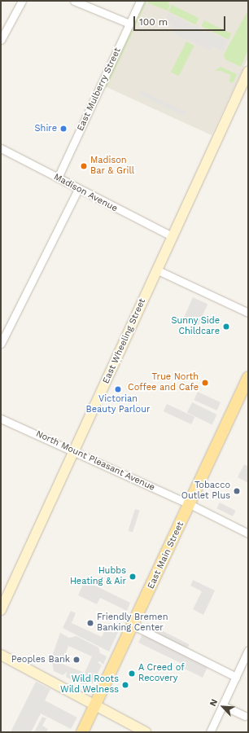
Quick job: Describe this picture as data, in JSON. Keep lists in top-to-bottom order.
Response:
{
  "streets": {
    "main road": ["East Main Street"],
    "street": [
      "East Mulberry Street",
      "Madison Avenue",
      "East Wheeling Street",
      "North Mount Pleasant Avenue"
    ]
  },
  "crossings": [
    ["East Mulberry Street", "Madison Avenue"],
    ["Madison Avenue", "East Wheeling Street"],
    ["East Wheeling Street", "North Mount Pleasant Avenue"],
    ["North Mount Pleasant Avenue", "East Main Street"]
  ],
  "places": [
    "Shire",
    "Madison Bar & Grill",
    "Sunny Side Childcare",
    "True North Coffee and Cafe",
    "Victorian Beauty Parlour",
    "Tobacco Outlet Plus",
    "Hubbs Heating & Air",
    "Friendly Bremen Banking Center",
    "Peoples Bank",
    "A Creed of Recovery",
    "Wild Roots Wild Welness"
  ],
  "scale_bar": "100 m",
  "north": "top left"
}
